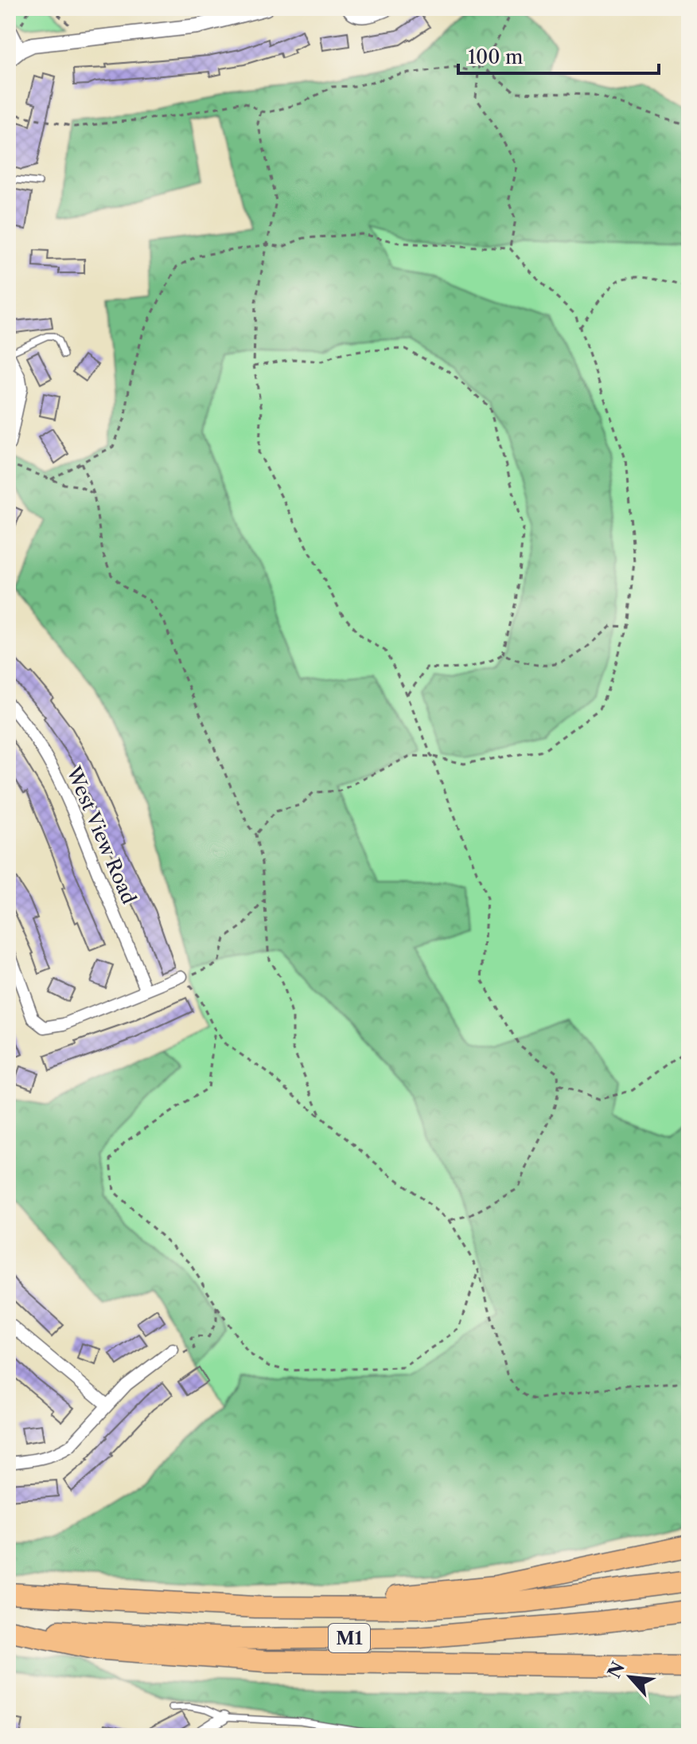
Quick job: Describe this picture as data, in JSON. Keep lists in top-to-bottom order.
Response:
{
  "streets": {
    "highway": ["M1"],
    "street": ["West View Road"]
  },
  "scale_bar": "100 m",
  "north": "top left"
}
